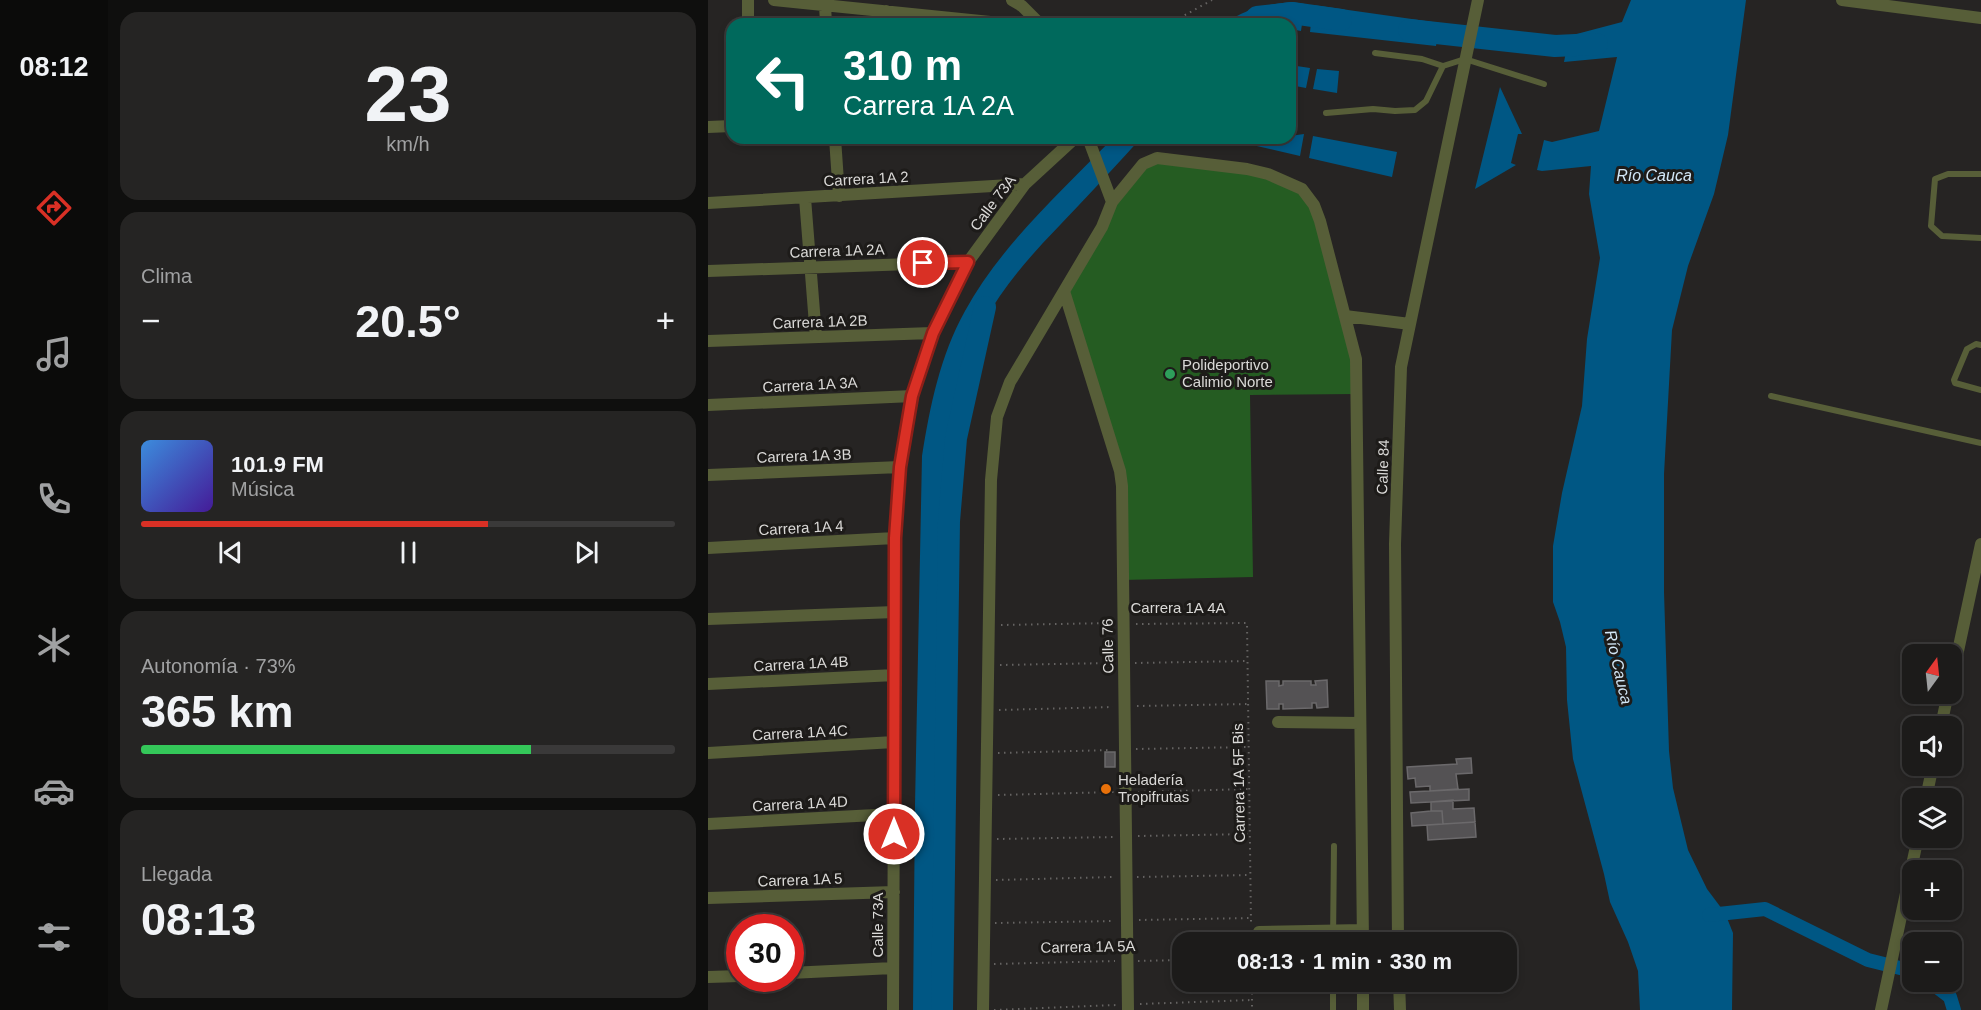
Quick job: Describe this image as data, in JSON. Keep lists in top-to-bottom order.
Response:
{
  "streets": {
    "street": [
      "Carrera 1A 2",
      "Calle 73A",
      "Carrera 1A 2A",
      "Carrera 1A 2B",
      "Carrera 1A 3A",
      "Carrera 1A 3B",
      "Calle 84",
      "Carrera 1A 4",
      "Calle 76",
      "Carrera 1A 4B",
      "Carrera 1A 4C",
      "Carrera 1A 4D",
      "Carrera 1A 5"
    ],
    "path": ["Carrera 1A 4A", "Carrera 1A 5F Bis", "Carrera 1A 5A"]
  },
  "crossings": [
    ["Carrera 1A 2", "Calle 73A"],
    ["Calle 73A", "Carrera 1A 2A"],
    ["Calle 73A", "Carrera 1A 2B"],
    ["Calle 73A", "Carrera 1A 3A"],
    ["Calle 73A", "Carrera 1A 3B"],
    ["Calle 73A", "Carrera 1A 4"],
    ["Calle 73A", "Carrera 1A 4B"],
    ["Calle 73A", "Carrera 1A 4C"],
    ["Calle 73A", "Carrera 1A 4D"],
    ["Calle 73A", "Carrera 1A 5"],
    ["Carrera 1A 4A", "Calle 76"],
    ["Carrera 1A 4A", "Carrera 1A 5F Bis"],
    ["Calle 76", "Carrera 1A 5A"]
  ],
  "water": ["Río Cauca"],
  "places": ["Polideportivo Calimio Norte", "Heladería Tropifrutas"],
  "north": "top",
  "page": {
    "tabs": "08:12",
    "tile": [
      ["23", "km/h"],
      "Clima",
      ["Autonomía · 73%", "365 km"],
      ["Llegada", "08:13"]
    ],
    "turn": ["310 m", "Carrera 1A 2A"],
    "heat": ["−", "20.5°", "+"],
    "song": ["101.9 FM", "Música"],
    "map_buttons": ["+", "−"],
    "limit": "30",
    "trip": "08:13 · 1 min · 330 m"
  }
}
